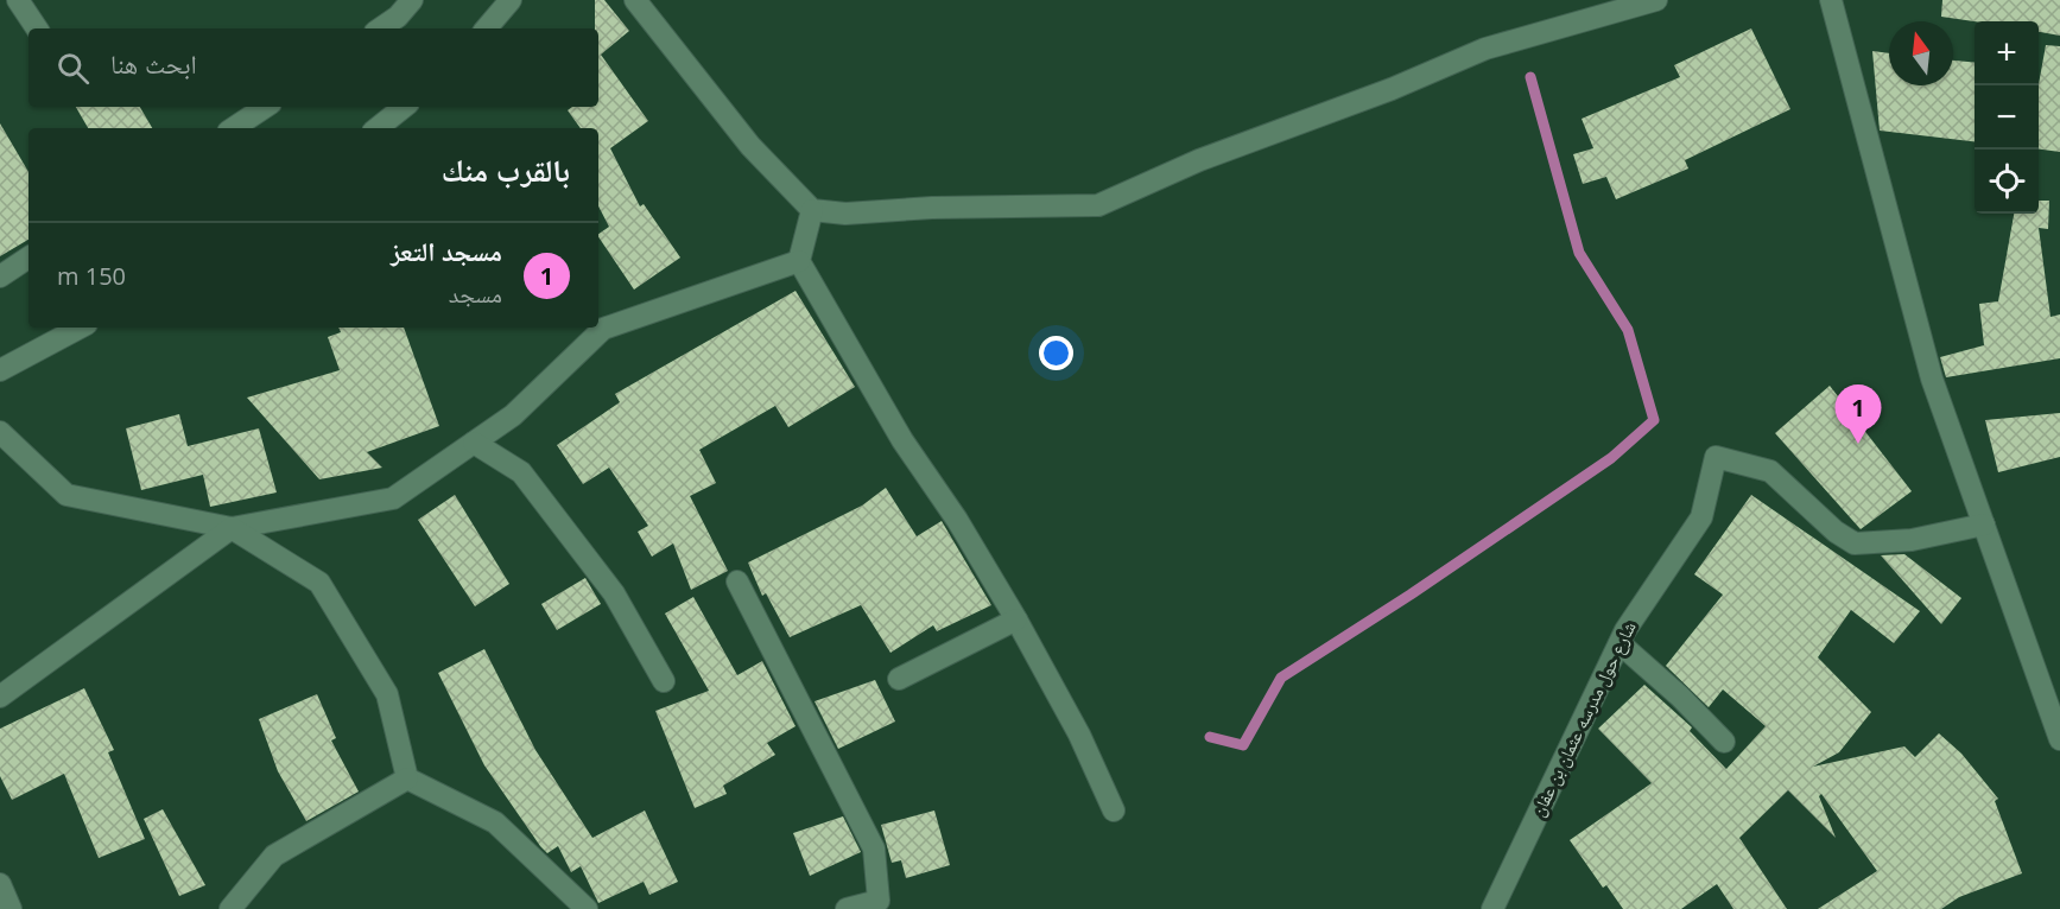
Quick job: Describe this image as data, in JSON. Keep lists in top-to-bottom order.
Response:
{
  "streets": {
    "street": ["شارع حول مدرسه عثمان بن عفان"]
  },
  "north": "top",
  "page": {
    "map_buttons": ["+", "−"],
    "search": "ابحث هنا",
    "heading": "بالقرب منك",
    "list": [
      {
        "mark": "1",
        "name": "مسجد التعز",
        "note": "مسجد",
        "value": "150 m"
      }
    ],
    "pins": "1"
  }
}
